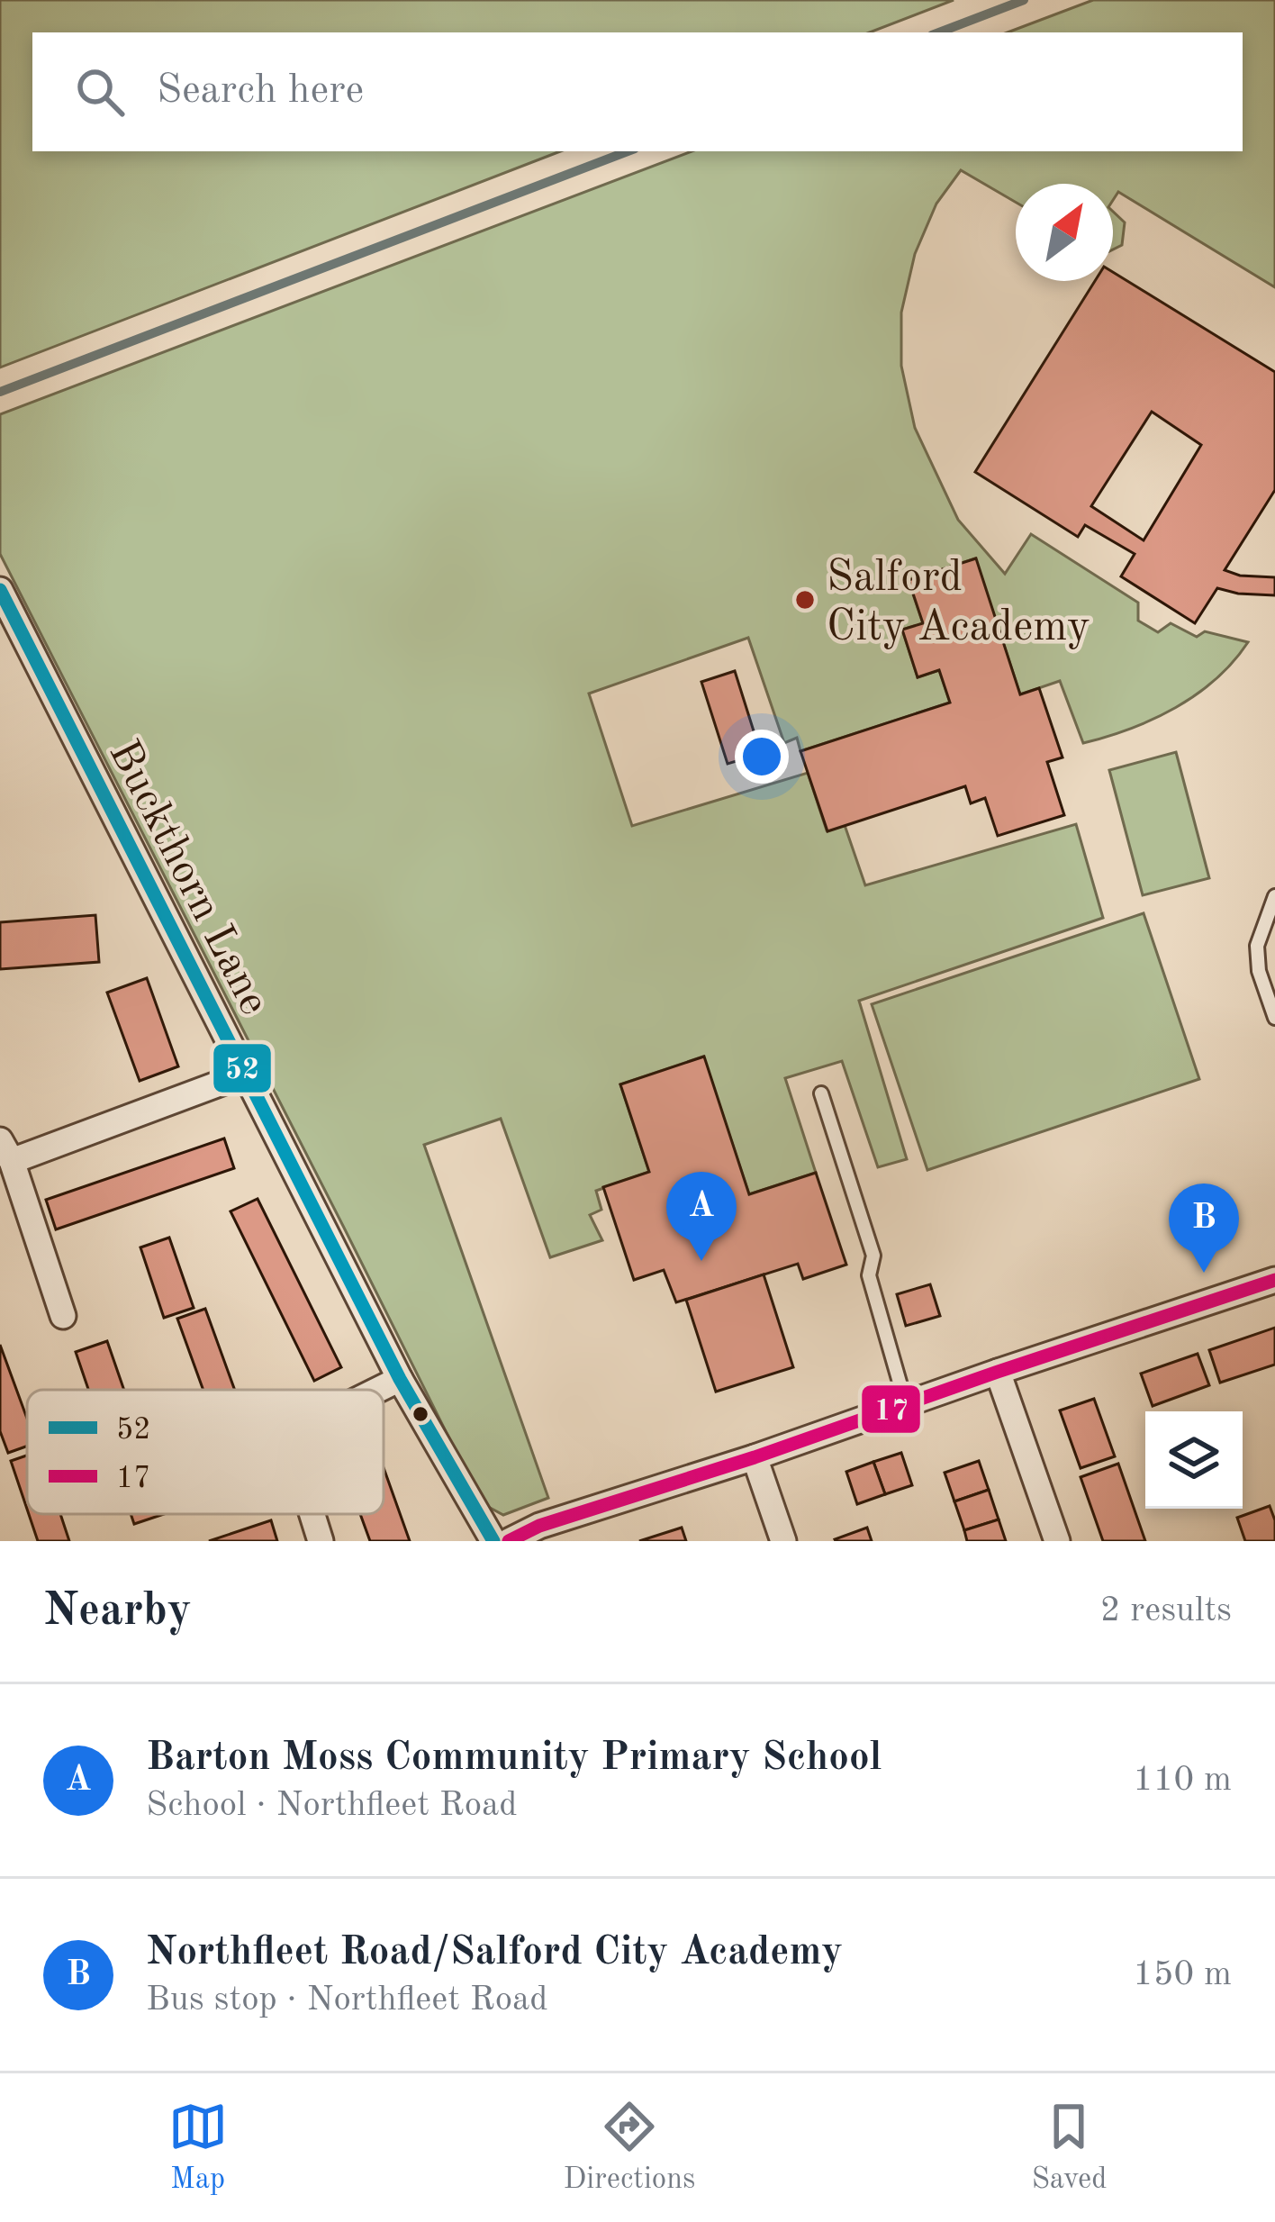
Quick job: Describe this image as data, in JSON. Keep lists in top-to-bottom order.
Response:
{
  "streets": {
    "street": ["Buckthorn Lane"]
  },
  "places": ["Salford City Academy"],
  "lines": ["transit line 52", "transit line 17"],
  "legend": ["52", "17"],
  "north": "top right",
  "page": {
    "search": "Search here",
    "pins": ["A", "B"],
    "heading": ["Nearby", "2 results"],
    "list": [
      {
        "mark": "A",
        "name": "Barton Moss Community Primary School",
        "note": "School · Northfleet Road",
        "value": "110 m"
      },
      {
        "mark": "B",
        "name": "Northfleet Road/Salford City Academy",
        "note": "Bus stop · Northfleet Road",
        "value": "150 m"
      }
    ],
    "nav": ["Map", "Directions", "Saved"]
  }
}
